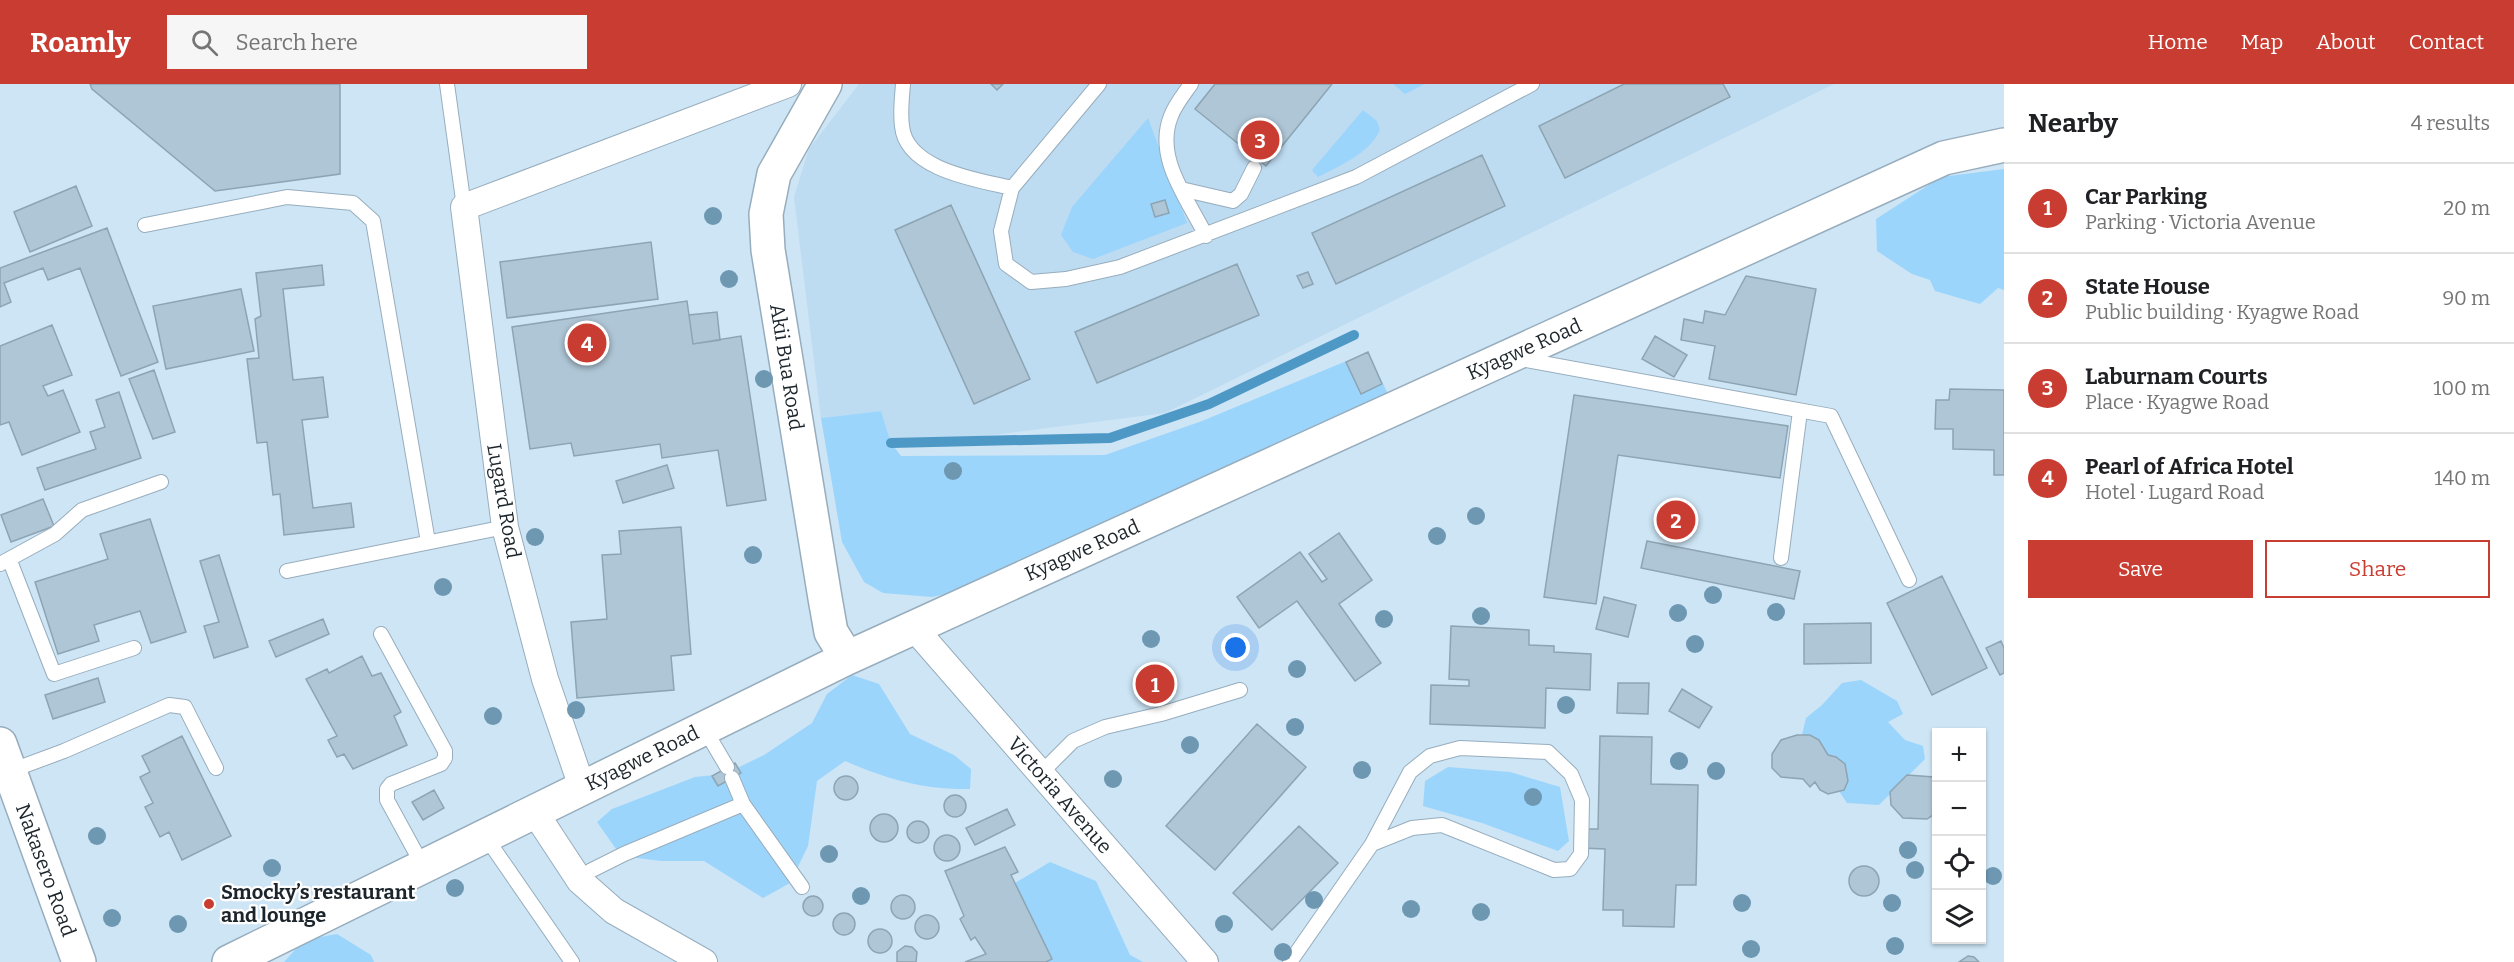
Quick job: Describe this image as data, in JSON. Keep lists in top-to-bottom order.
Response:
{
  "streets": {
    "street": [
      "Kyagwe Road",
      "Akii Bua Road",
      "Lugard Road",
      "Victoria Avenue",
      "Nakasero Road"
    ]
  },
  "crossings": [
    ["Kyagwe Road", "Akii Bua Road"],
    ["Kyagwe Road", "Lugard Road"],
    ["Kyagwe Road", "Victoria Avenue"]
  ],
  "places": ["Smocky’s restaurant and lounge"],
  "page": {
    "header": "Roamly",
    "search": "Search here",
    "nav": [
      "Home",
      "Map",
      "About",
      "Contact"
    ],
    "heading": ["Nearby", "4 results"],
    "pins": [
      "3",
      "4",
      "2",
      "1"
    ],
    "list": [
      {
        "mark": "1",
        "name": "Car Parking",
        "note": "Parking · Victoria Avenue",
        "value": "20 m"
      },
      {
        "mark": "2",
        "name": "State House",
        "note": "Public building · Kyagwe Road",
        "value": "90 m"
      },
      {
        "mark": "3",
        "name": "Laburnam Courts",
        "note": "Place · Kyagwe Road",
        "value": "100 m"
      },
      {
        "mark": "4",
        "name": "Pearl of Africa Hotel",
        "note": "Hotel · Lugard Road",
        "value": "140 m"
      }
    ],
    "buttons": ["Save", "Share"],
    "map_buttons": ["+", "−"]
  }
}
